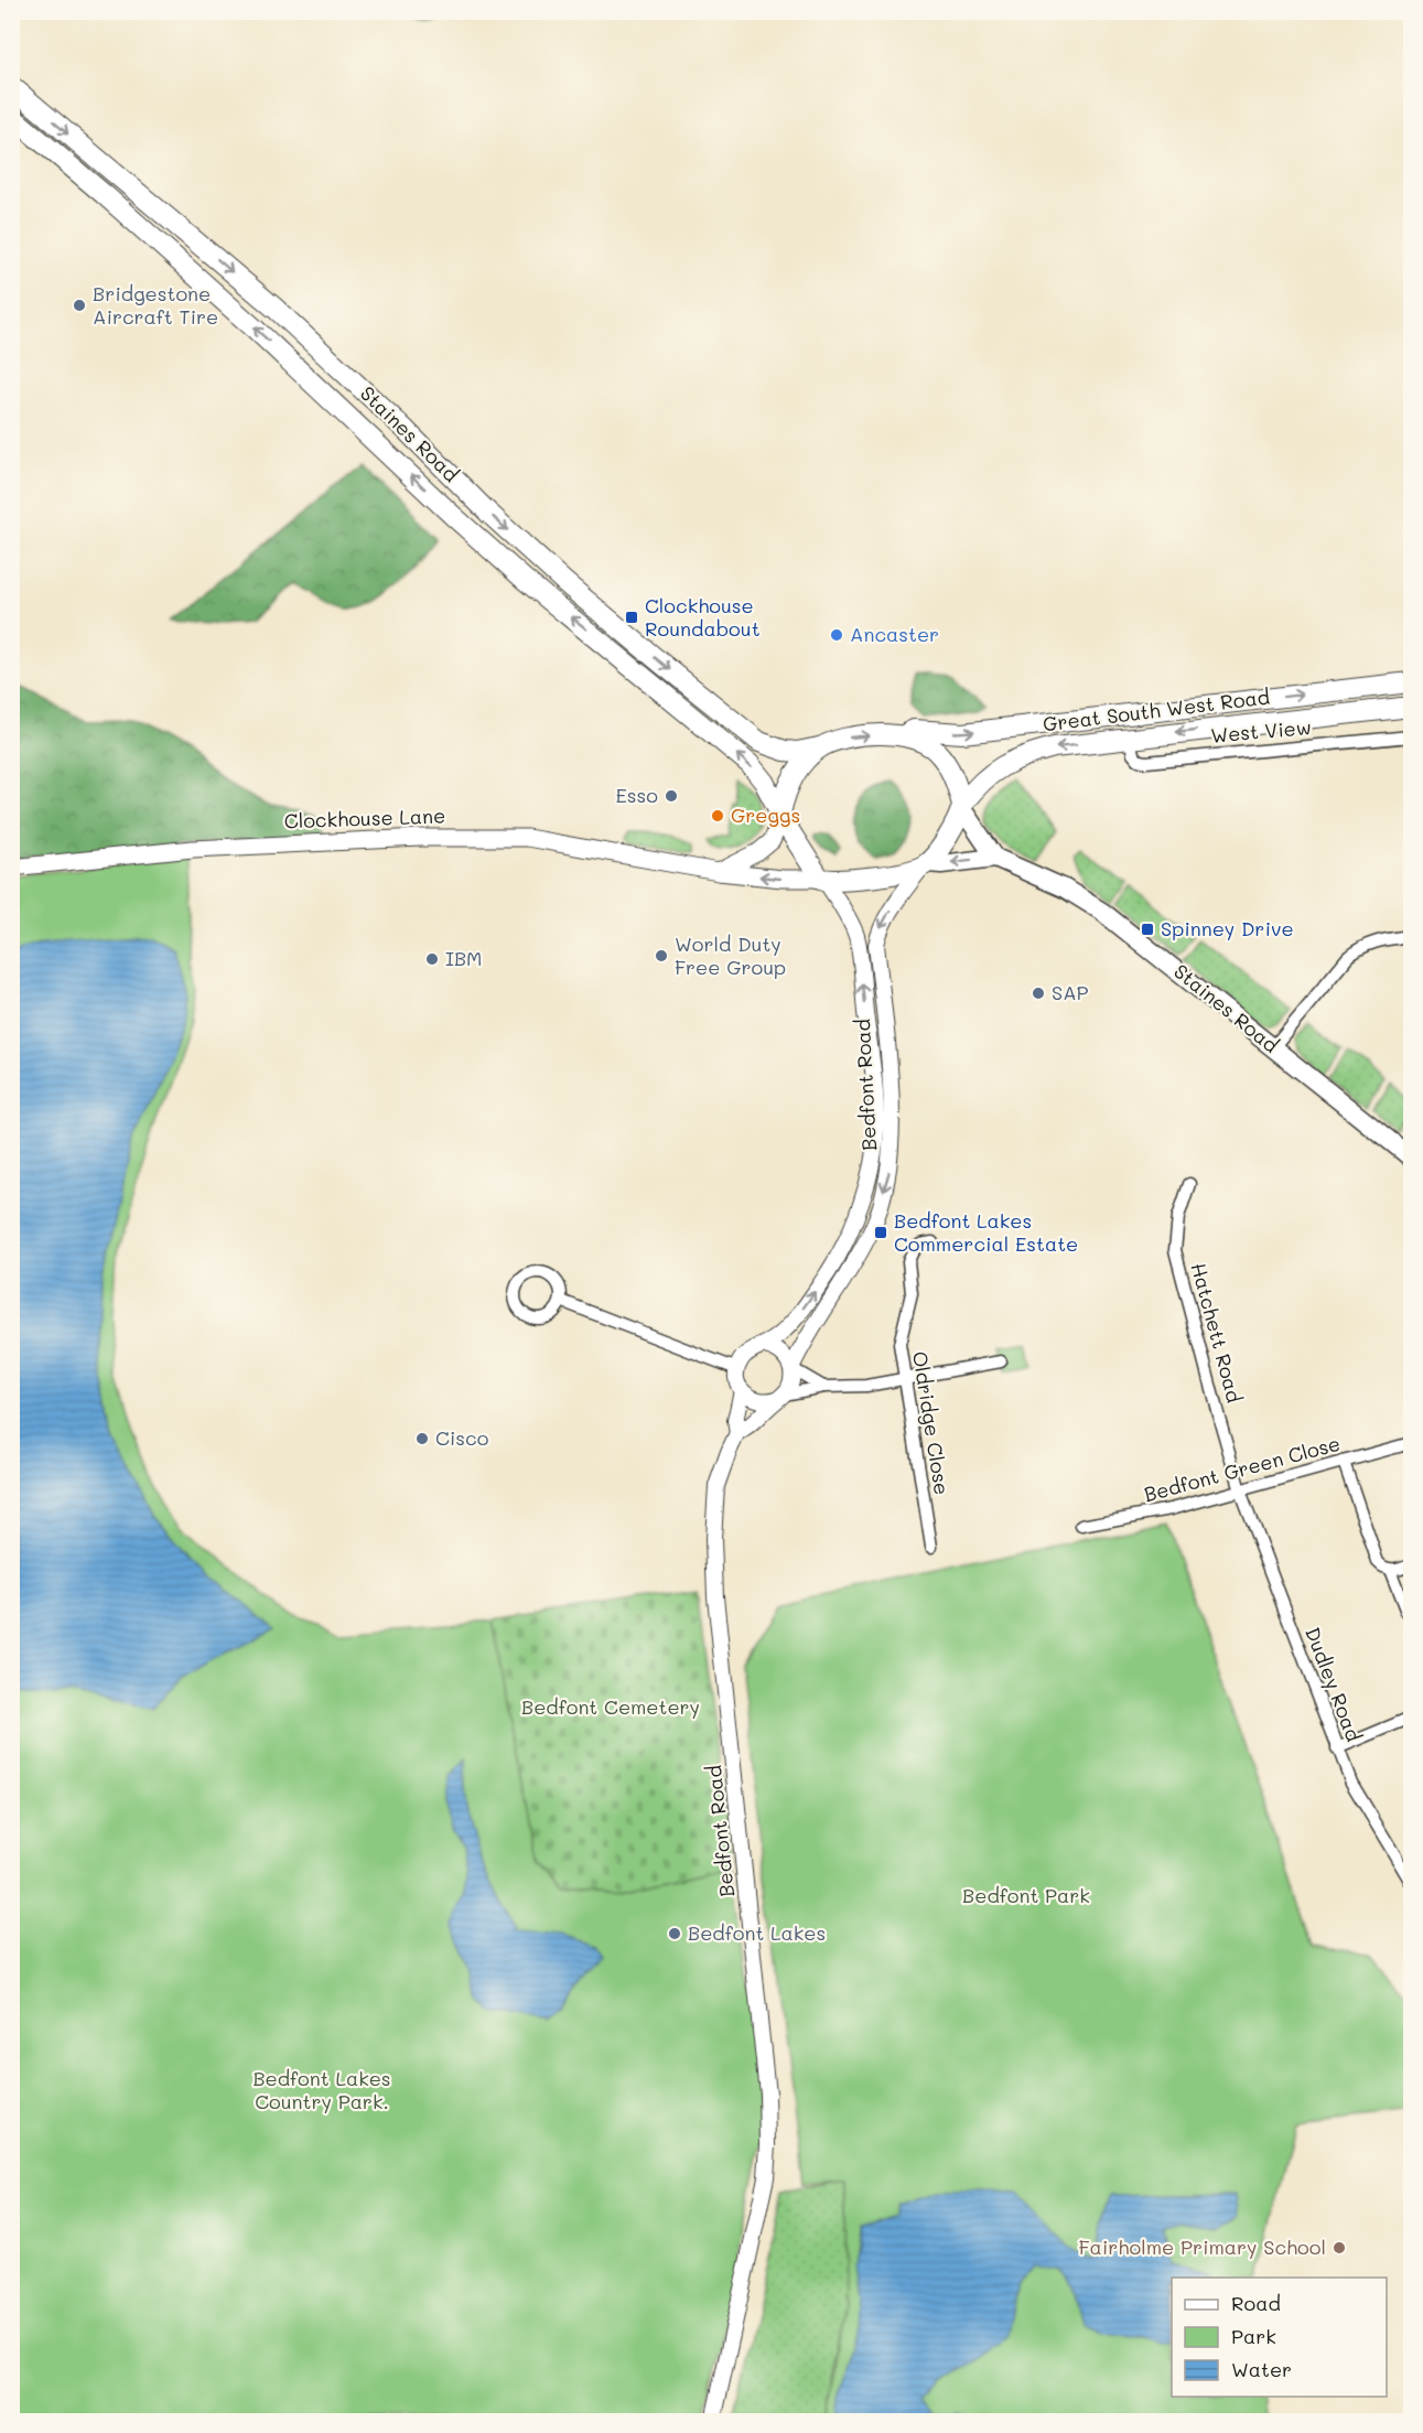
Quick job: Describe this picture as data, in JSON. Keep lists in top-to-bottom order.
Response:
{
  "streets": {
    "highway": ["Staines Road", "Great South West Road"],
    "main road": ["Clockhouse Lane"],
    "street": [
      "West View",
      "Bedfont Road",
      "Hatchett Road",
      "Oldridge Close",
      "Bedfont Green Close",
      "Dudley Road"
    ]
  },
  "crossings": [
    ["Staines Road", "Great South West Road"],
    ["Staines Road", "Clockhouse Lane"],
    ["Staines Road", "Bedfont Road"],
    ["Great South West Road", "West View"],
    ["Great South West Road", "Clockhouse Lane"],
    ["Great South West Road", "Bedfont Road"],
    ["Clockhouse Lane", "Bedfont Road"],
    ["Hatchett Road", "Bedfont Green Close"],
    ["Hatchett Road", "Dudley Road"],
    ["Bedfont Green Close", "Dudley Road"]
  ],
  "parks": ["Bedfont Cemetery", "Bedfont Park", "Bedfont Lakes Country Park."],
  "places": {
    "other": [
      "Bridgestone Aircraft Tire",
      "Ancaster",
      "Esso",
      "Greggs",
      "World Duty Free Group",
      "IBM",
      "SAP",
      "Cisco",
      "Bedfont Lakes",
      "Fairholme Primary School"
    ],
    "transit": ["Clockhouse Roundabout", "Spinney Drive", "Bedfont Lakes Commercial Estate"]
  },
  "legend": ["Road", "Park", "Water"]
}
